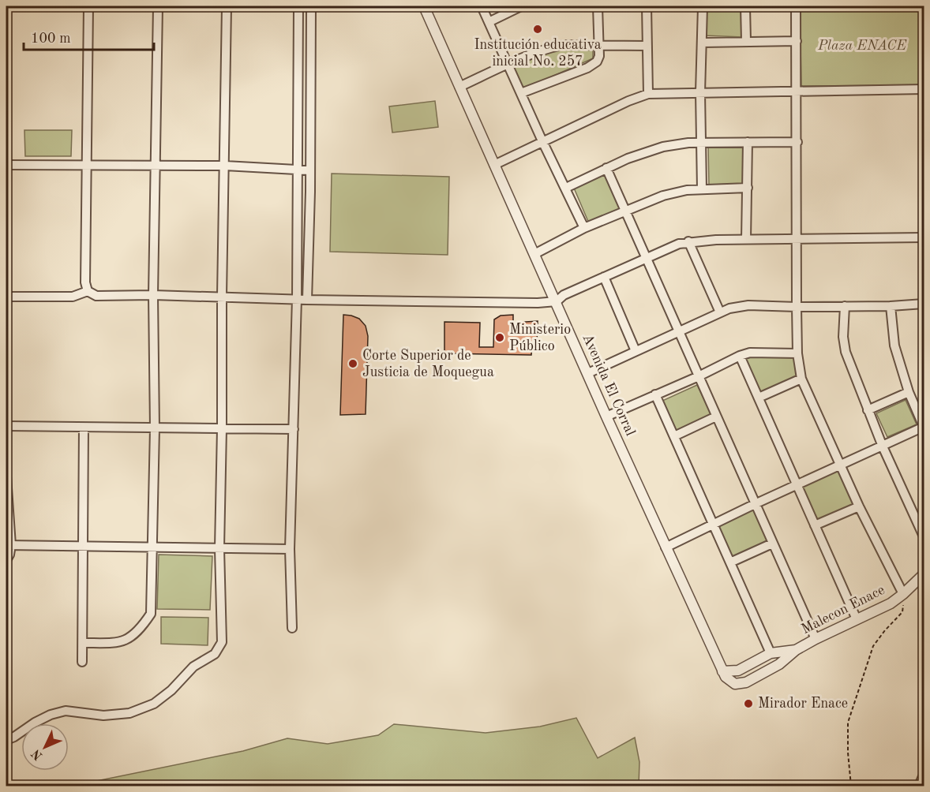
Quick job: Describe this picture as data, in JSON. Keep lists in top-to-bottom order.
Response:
{
  "streets": {
    "street": ["Avenida El Corral", "Malecon Enace"]
  },
  "crossings": [
    ["Avenida El Corral", "Malecon Enace"]
  ],
  "parks": ["Plaza ENACE"],
  "places": [
    "Institución educativa inicial No. 257",
    "Ministerio Público",
    "Corte Superior de Justicia de Moquegua",
    "Mirador Enace"
  ],
  "scale_bar": "100 m",
  "north": "bottom left"
}
